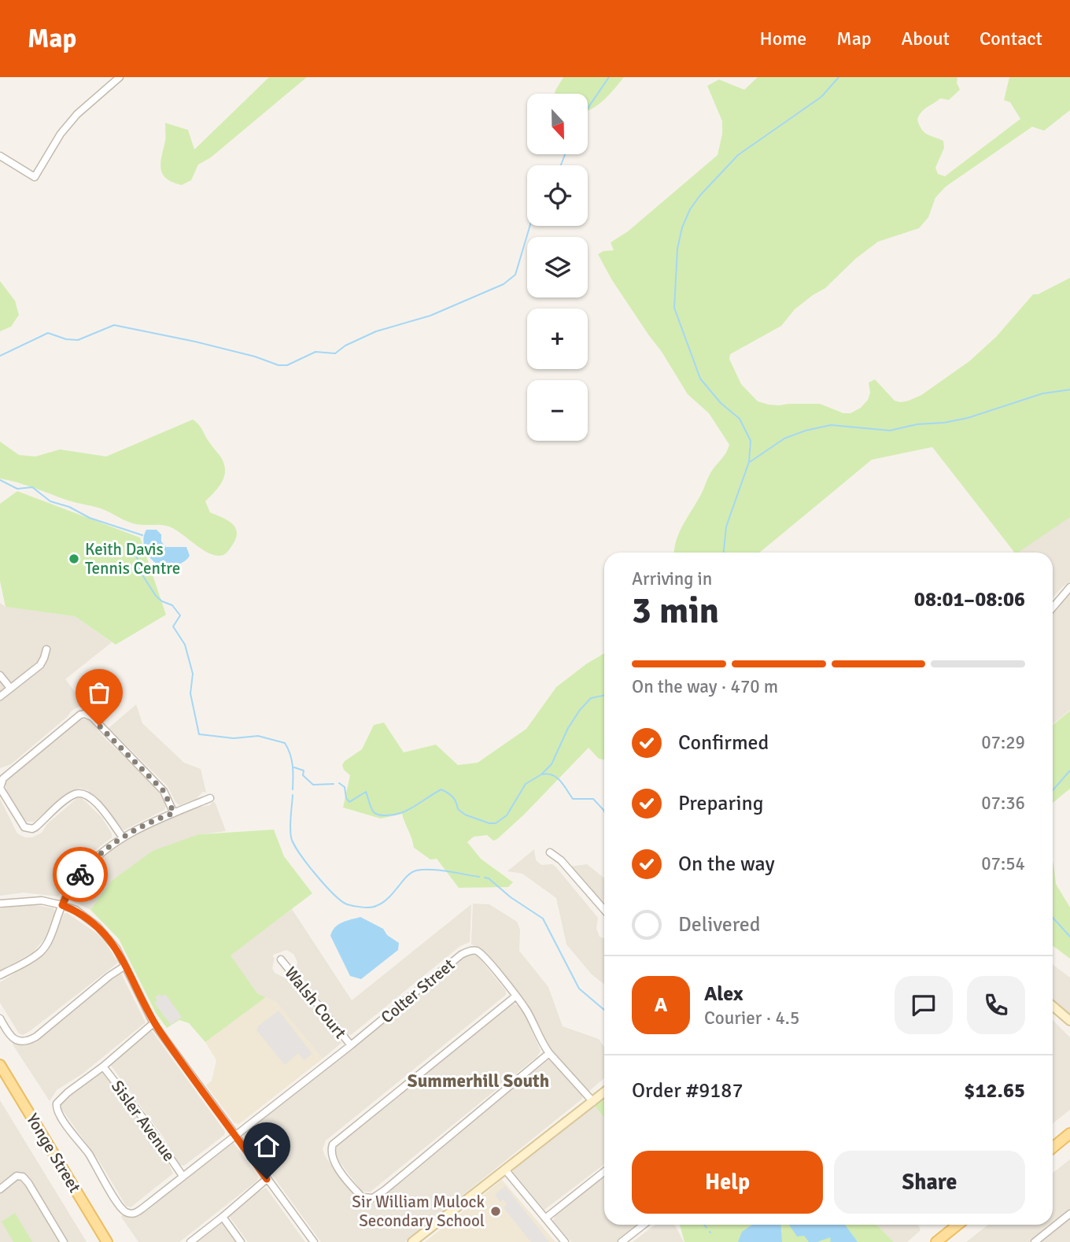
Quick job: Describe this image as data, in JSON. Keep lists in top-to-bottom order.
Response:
{
  "streets": {
    "main road": ["Yonge Street"],
    "street": ["Colter Street", "Walsh Court", "Sisler Avenue"]
  },
  "crossings": [
    ["Colter Street", "Walsh Court"],
    ["Colter Street", "Sisler Avenue"]
  ],
  "districts": ["Summerhill South"],
  "places": ["Keith Davis Tennis Centre", "Sir William Mulock Secondary School"],
  "north": "bottom",
  "page": {
    "header": "Map",
    "nav": [
      "Home",
      "Map",
      "About",
      "Contact"
    ],
    "map_buttons": ["+", "−"],
    "heading": ["3 min", "Arriving in", "08:01–08:06"],
    "panel": [
      "Alex",
      "Courier · 4.5",
      "Order #9187",
      "$12.65"
    ],
    "bar": "On the way · 470 m",
    "list": [
      ["Confirmed", "07:29"],
      ["Preparing", "07:36"],
      ["On the way", "07:54"],
      "Delivered"
    ],
    "round": "A",
    "buttons": ["Help", "Share"]
  }
}
